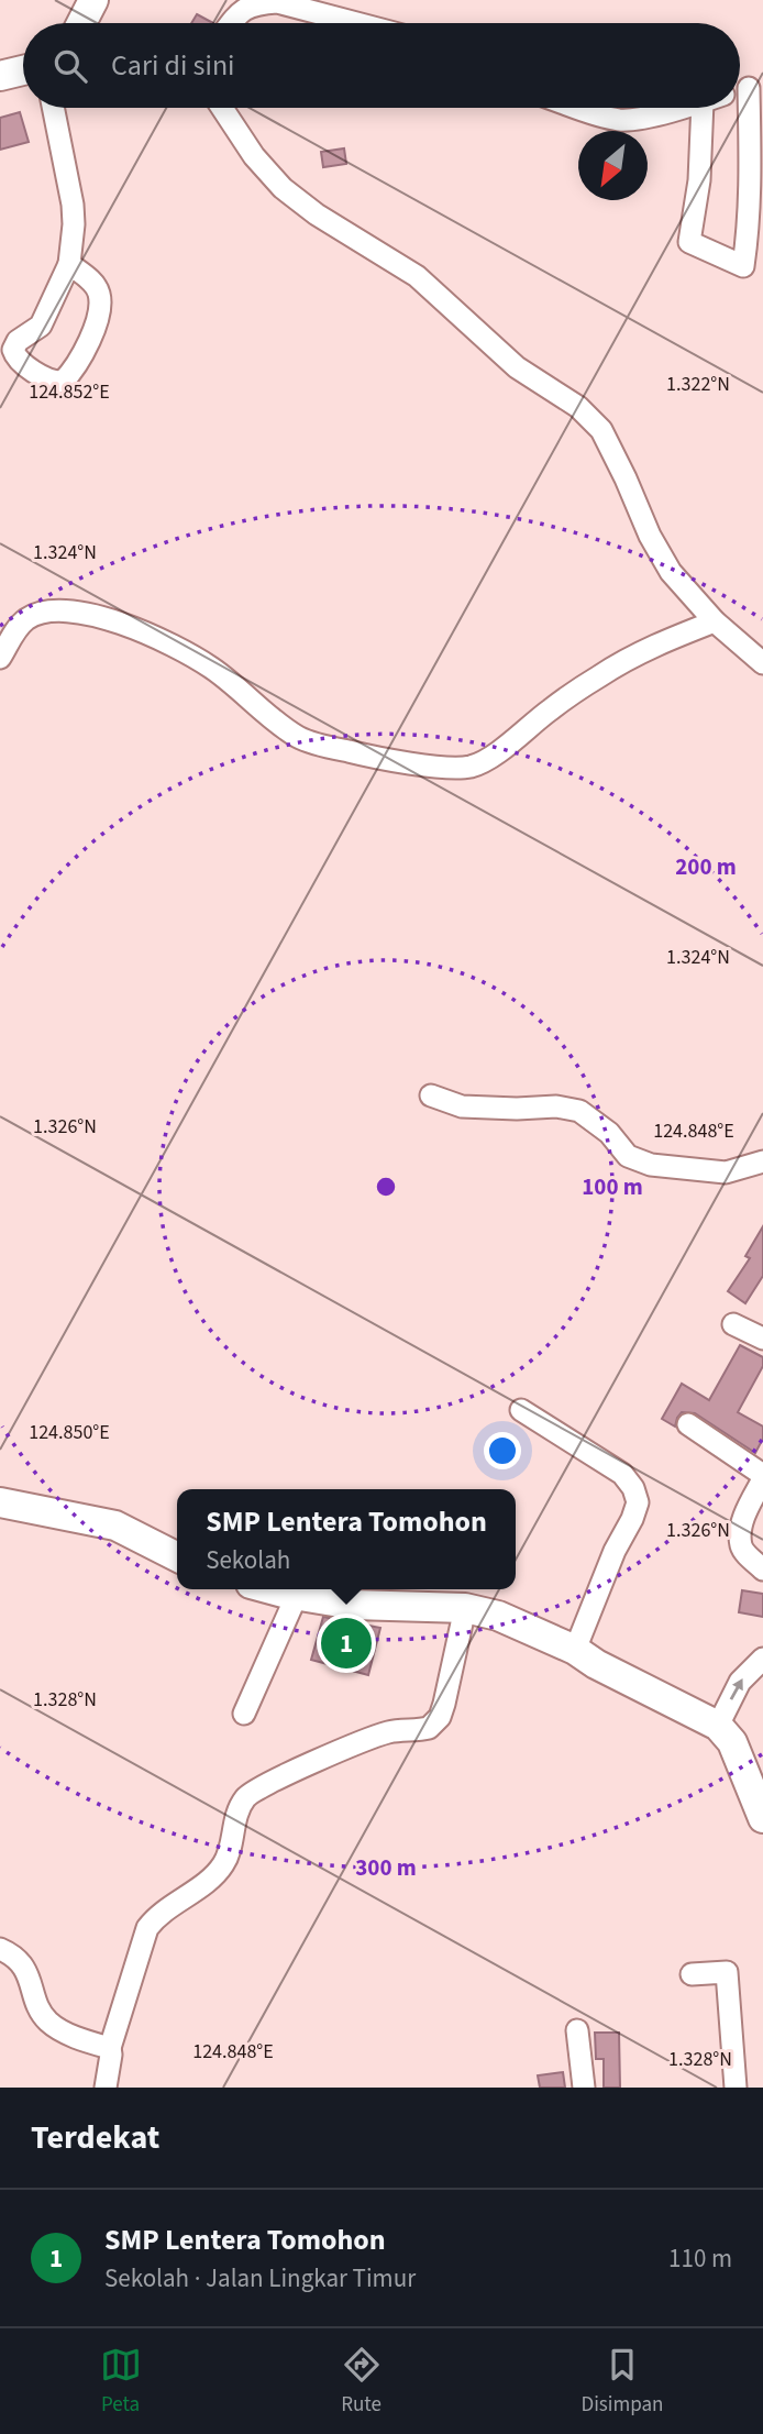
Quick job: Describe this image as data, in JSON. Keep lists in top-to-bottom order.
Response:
{
  "north": "bottom left",
  "page": {
    "search": "Cari di sini",
    "popup": ["SMP Lentera Tomohon", "Sekolah"],
    "pins": "1",
    "heading": "Terdekat",
    "list": [
      {
        "mark": "1",
        "name": "SMP Lentera Tomohon",
        "note": "Sekolah · Jalan Lingkar Timur",
        "value": "110 m"
      }
    ],
    "nav": ["Peta", "Rute", "Disimpan"]
  },
  "coordinates": [
    "1.322°N",
    "124.852°E",
    "1.324°N",
    "1.326°N",
    "124.848°E",
    "124.850°E",
    "1.328°N"
  ],
  "rings": ["200 m", "100 m", "300 m"]
}
